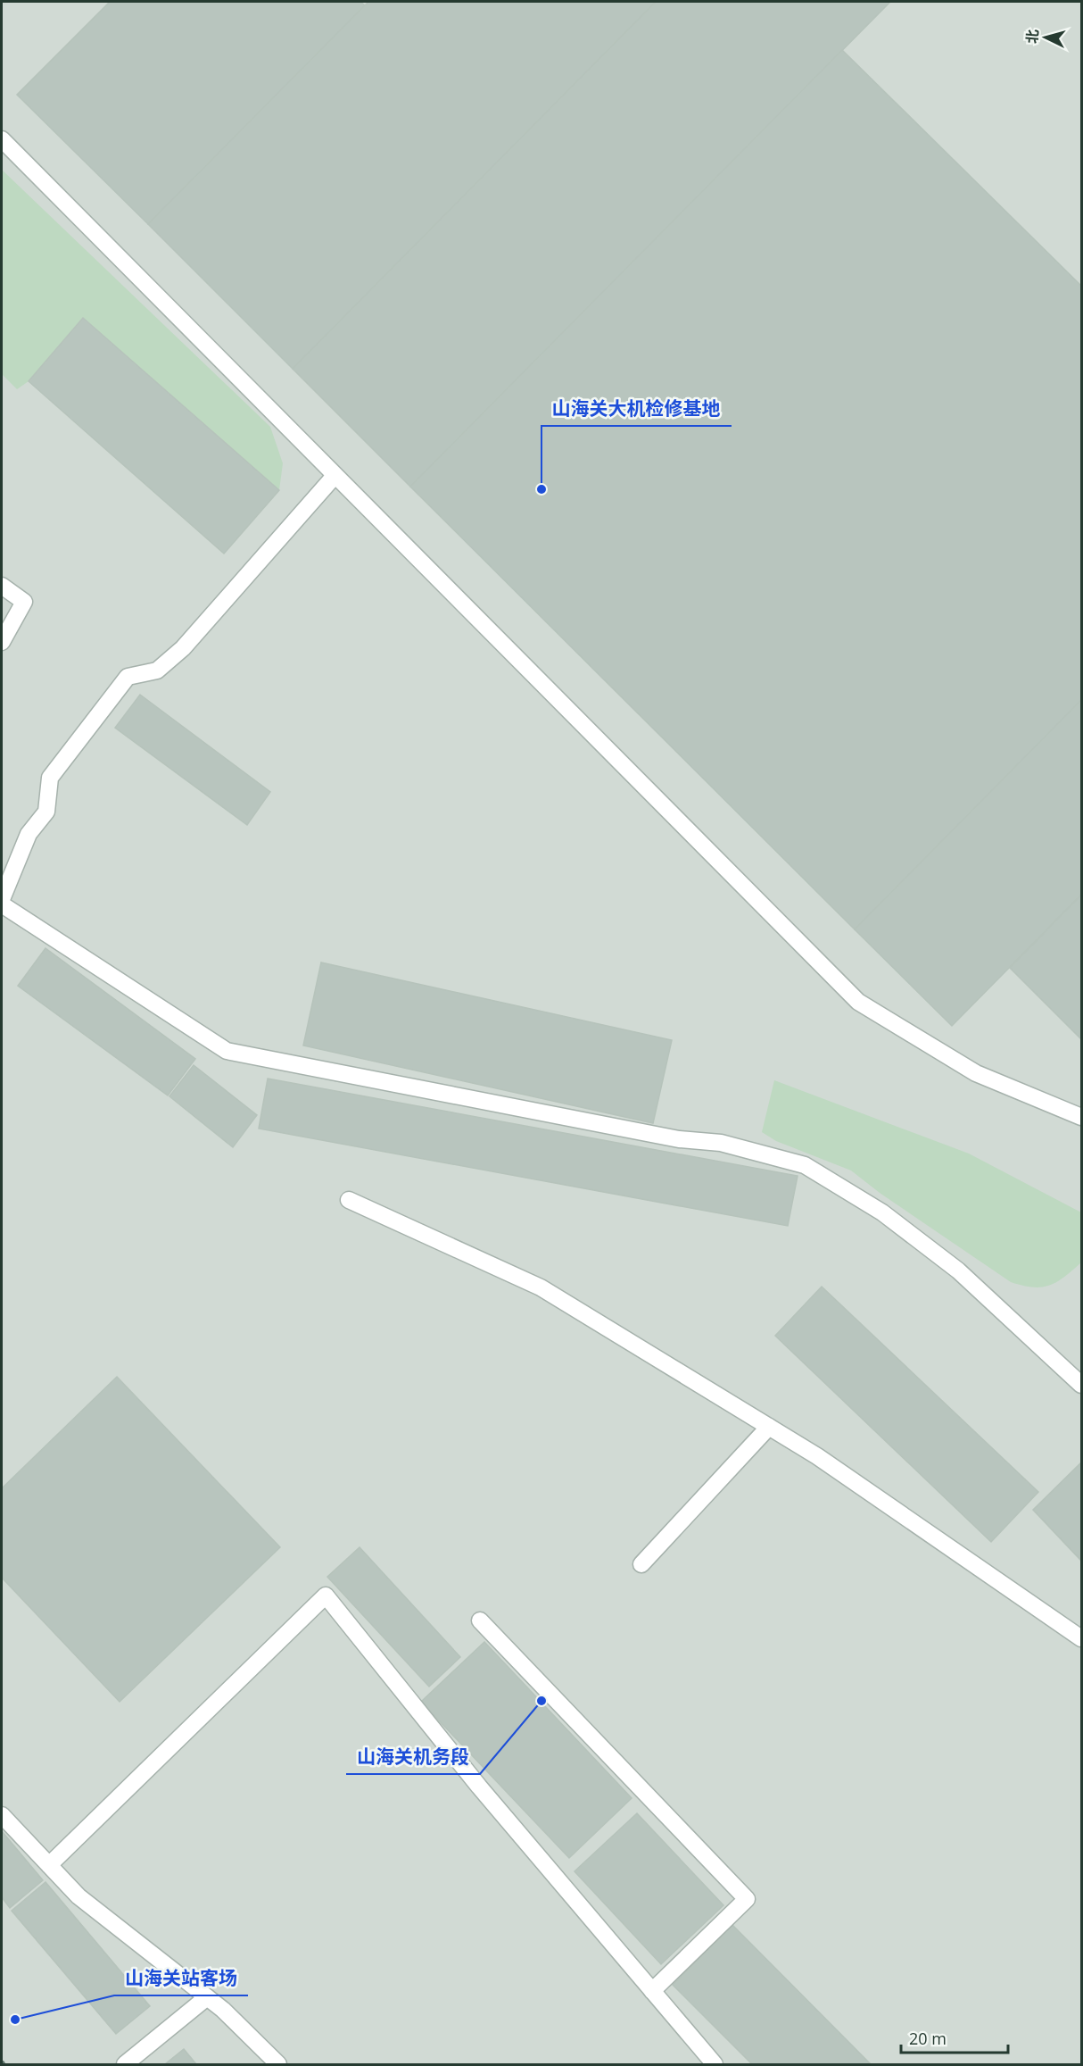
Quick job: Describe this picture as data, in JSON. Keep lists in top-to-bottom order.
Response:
{
  "places": ["山海关大机检修基地", "山海关机务段", "山海关站客场"],
  "scale_bar": "20 m",
  "north": "left"
}
